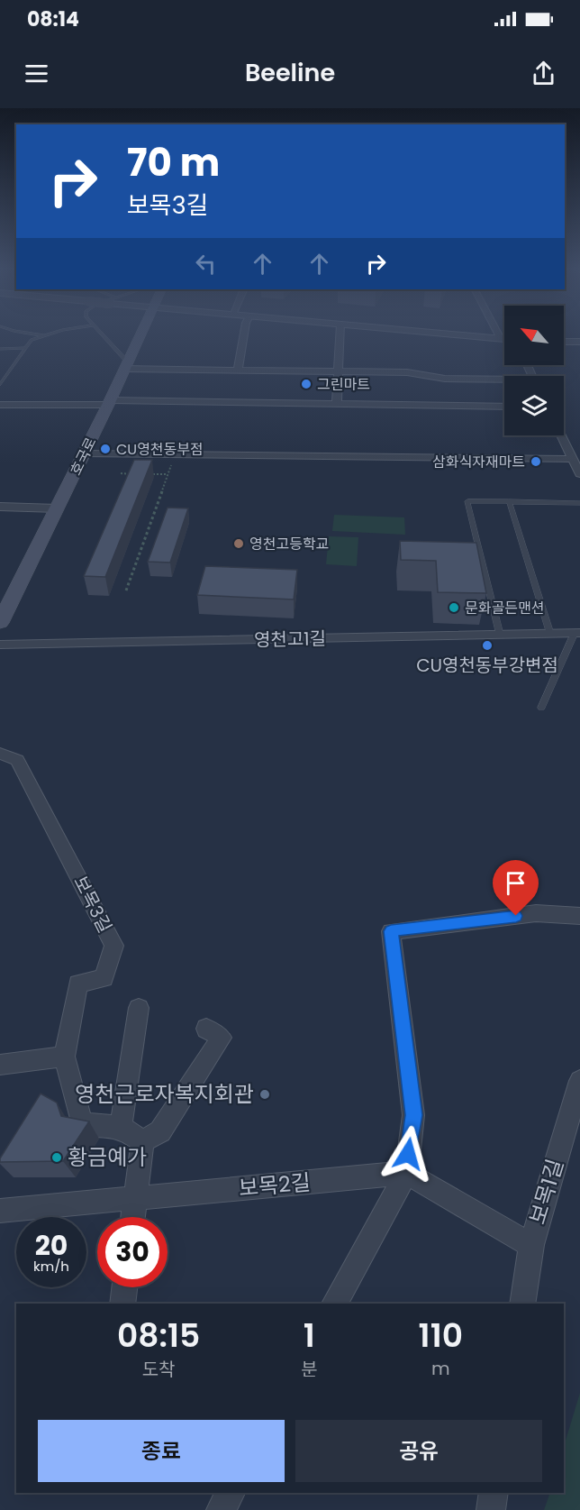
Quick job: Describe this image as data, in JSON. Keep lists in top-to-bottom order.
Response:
{
  "streets": {
    "main road": ["호국로"],
    "street": [
      "영천고1길",
      "보목3길",
      "보목2길",
      "보목1길"
    ]
  },
  "places": [
    "그린마트",
    "CU영천동부점",
    "삼화식자재마트",
    "영천고등학교",
    "문화골든맨션",
    "CU영천동부강변점",
    "영천근로자복지회관",
    "황금예가"
  ],
  "north": "top left",
  "page": {
    "status": "08:14",
    "header": "Beeline",
    "turn": ["70 m", "보목3길"],
    "speed": "20 km/h",
    "limit": "30",
    "eta": [
      "08:15",
      "도착",
      "1",
      "분",
      "110",
      "m"
    ],
    "buttons": ["종료", "공유"]
  }
}
